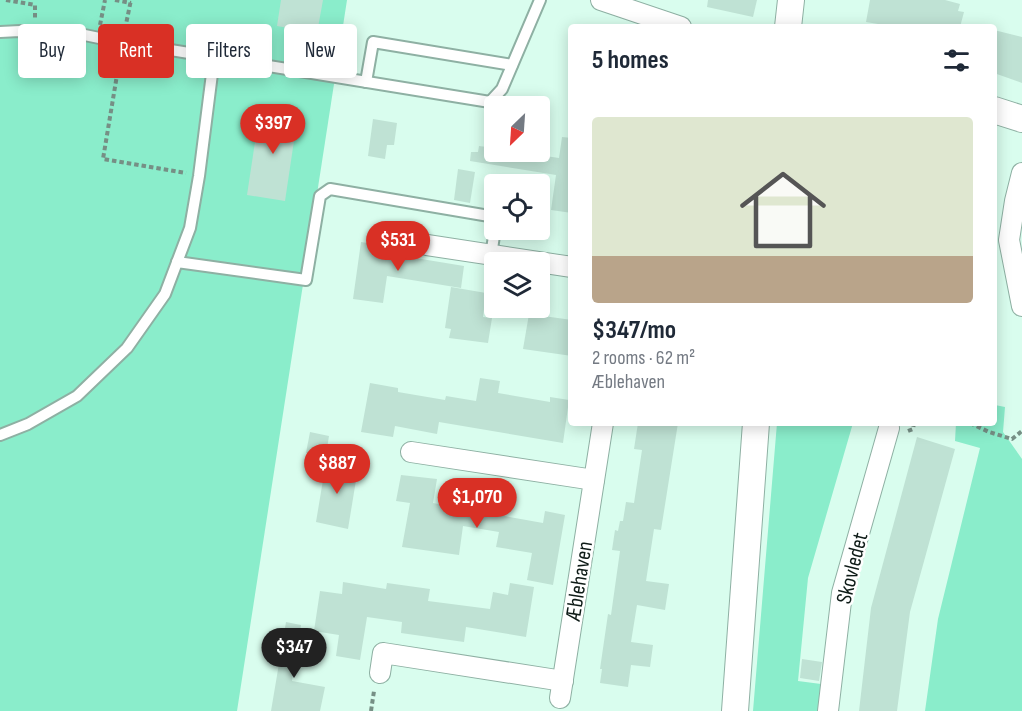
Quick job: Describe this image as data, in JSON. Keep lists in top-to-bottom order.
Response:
{
  "streets": {
    "street": ["Skovledet", "Æblehaven"]
  },
  "north": "bottom left",
  "page": {
    "chip": [
      "Buy",
      "Rent",
      "Filters",
      "New"
    ],
    "heading": "5 homes",
    "list": [
      {
        "name": "$347/mo",
        "note": "2 rooms · 62 m² · Æblehaven"
      }
    ],
    "price": [
      "$397",
      "$531",
      "$887",
      "$1,070",
      "$347"
    ]
  }
}
